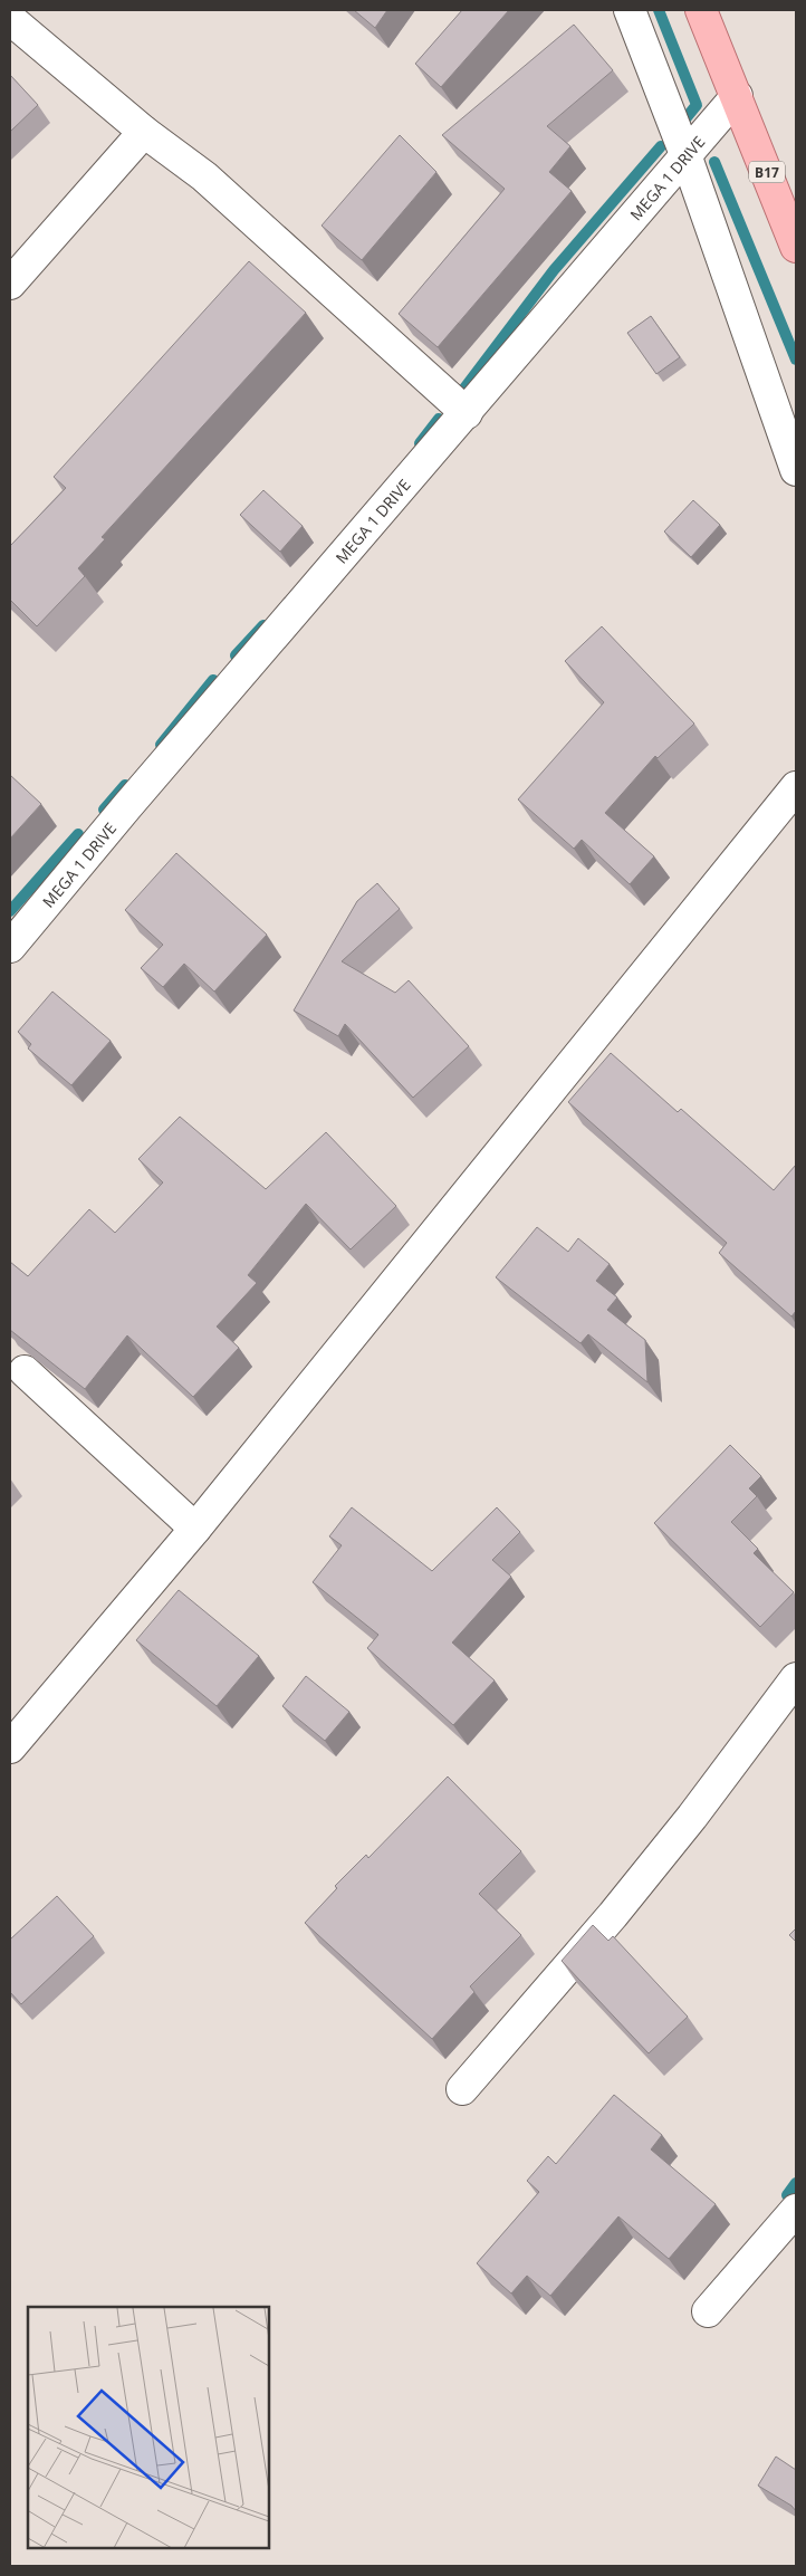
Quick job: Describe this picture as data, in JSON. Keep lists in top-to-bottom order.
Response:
{
  "streets": {
    "main road": ["B17"],
    "street": ["MEGA 1 DRIVE"]
  },
  "crossings": [
    ["B17", "MEGA 1 DRIVE"]
  ]
}
